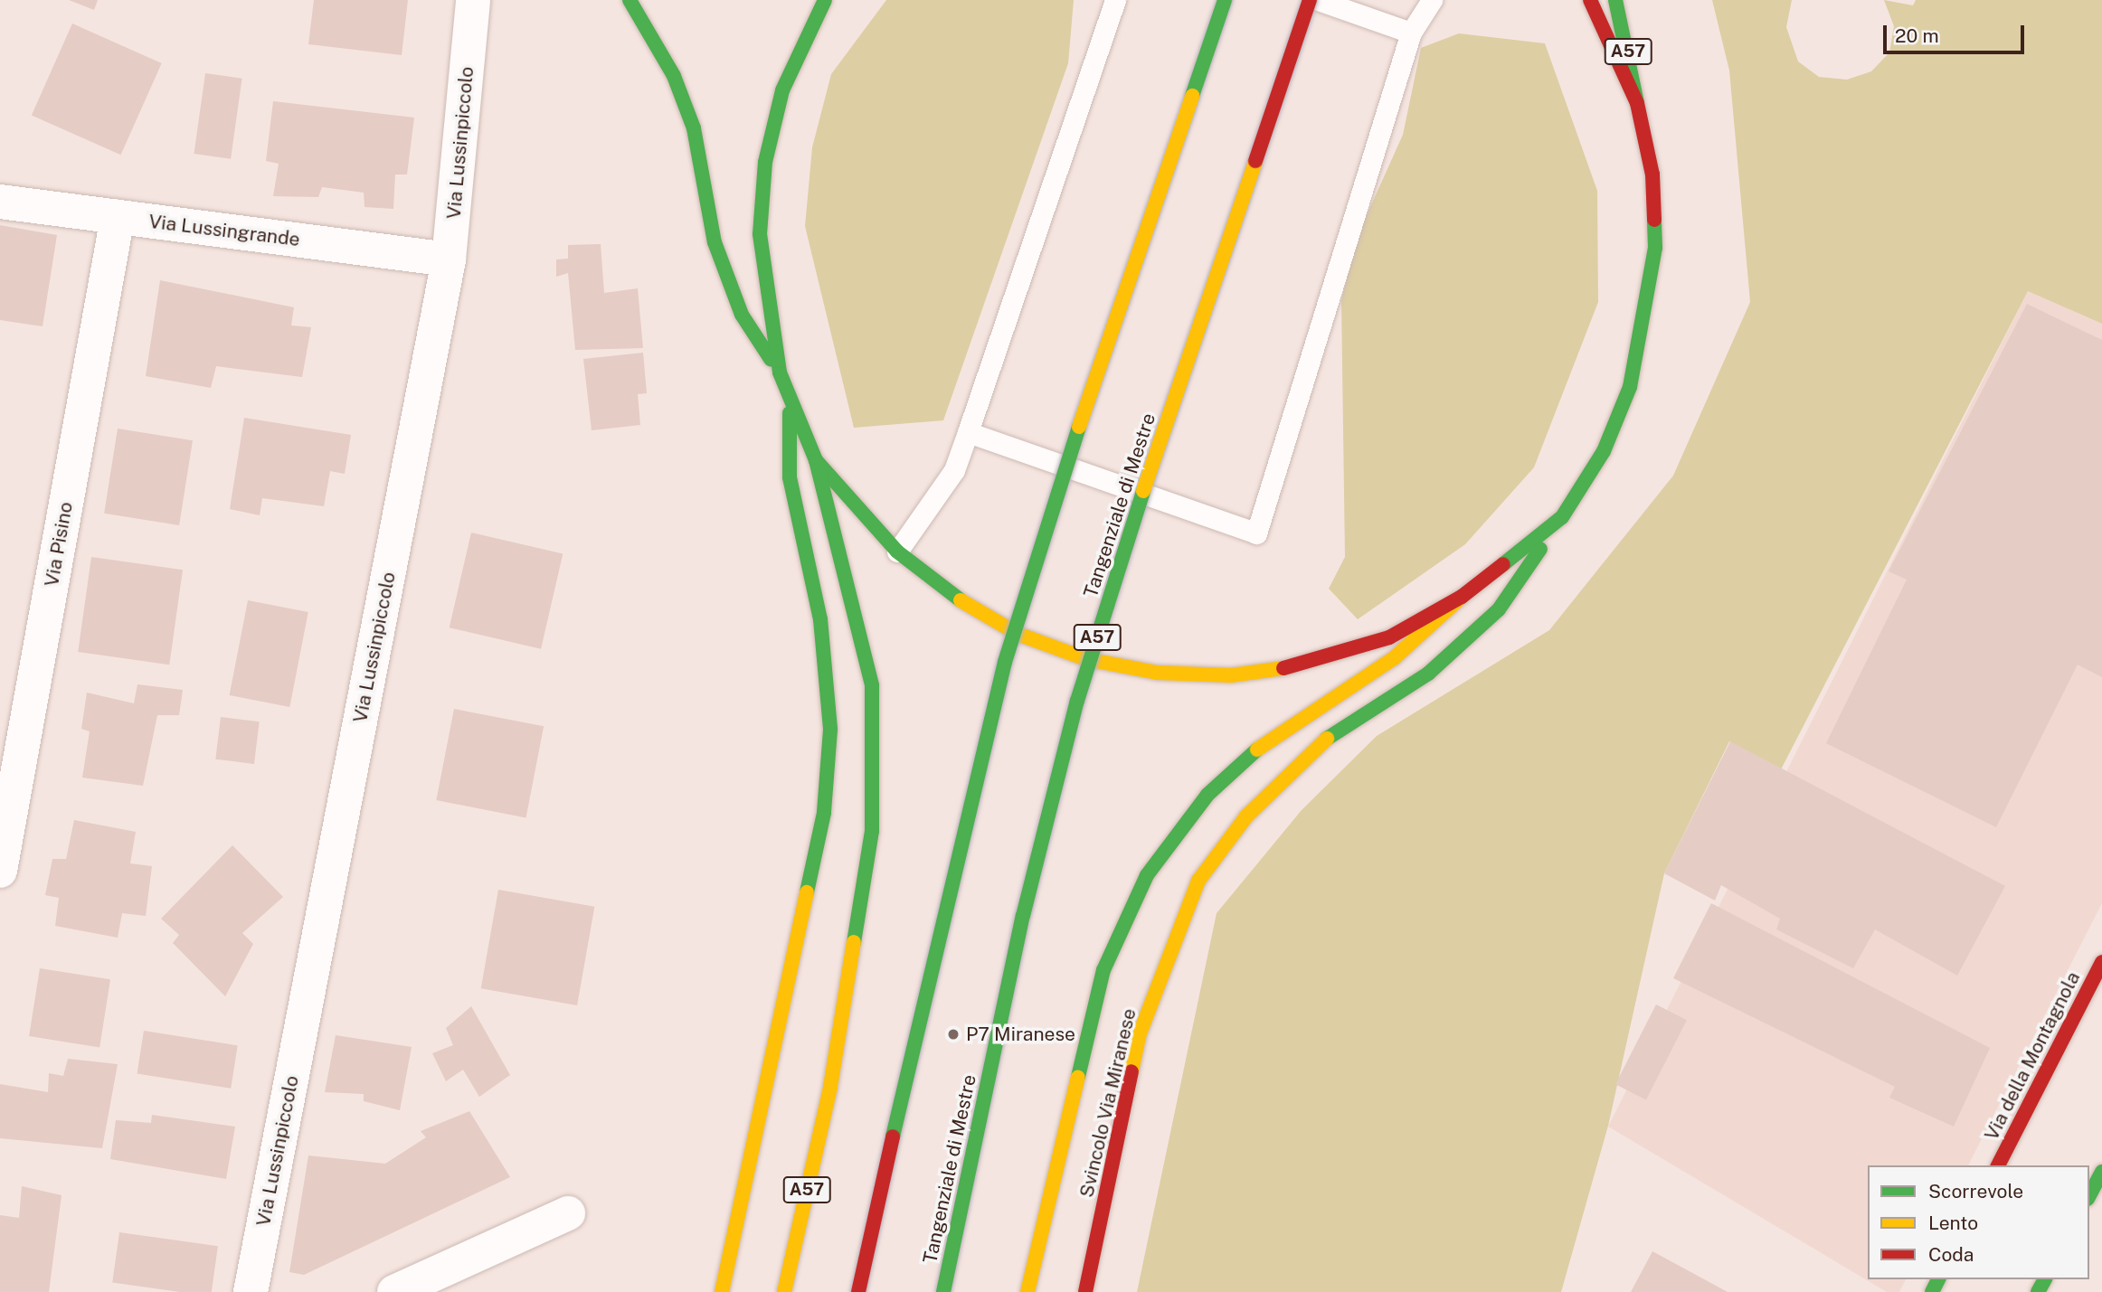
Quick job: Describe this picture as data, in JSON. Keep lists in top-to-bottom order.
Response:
{
  "streets": {
    "main road": [
      "A57",
      "Tangenziale di Mestre",
      "Via della Montagnola",
      "Svincolo Via Miranese"
    ],
    "street": ["Via Lussinpiccolo", "Via Lussingrande", "Via Pisino"]
  },
  "crossings": [
    ["A57", "Svincolo Via Miranese"],
    ["Via Lussinpiccolo", "Via Lussingrande"],
    ["Via Lussingrande", "Via Pisino"]
  ],
  "places": ["P7 Miranese"],
  "legend": ["Scorrevole", "Lento", "Coda"],
  "scale_bar": "20 m"
}
